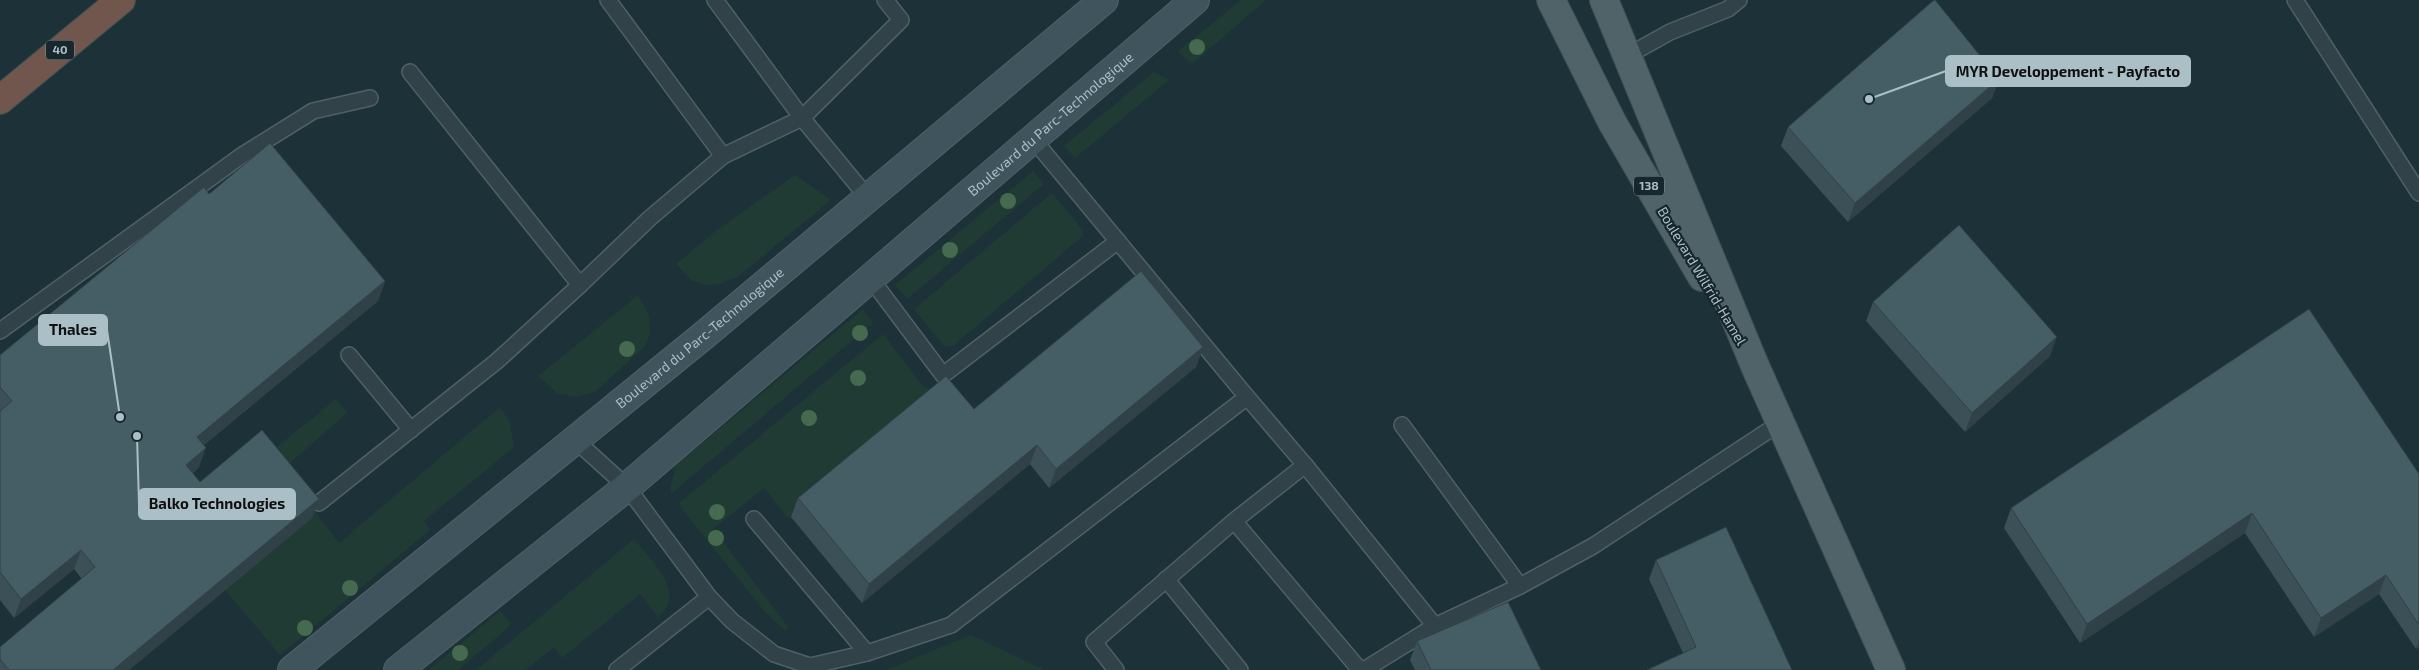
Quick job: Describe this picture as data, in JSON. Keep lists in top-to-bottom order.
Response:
{
  "streets": {
    "highway": ["40"],
    "main road": ["Boulevard du Parc-Technologique", "138", "Boulevard Wilfrid-Hamel"]
  },
  "places": ["MYR Developpement - Payfacto", "Thales", "Balko Technologies"]
}
